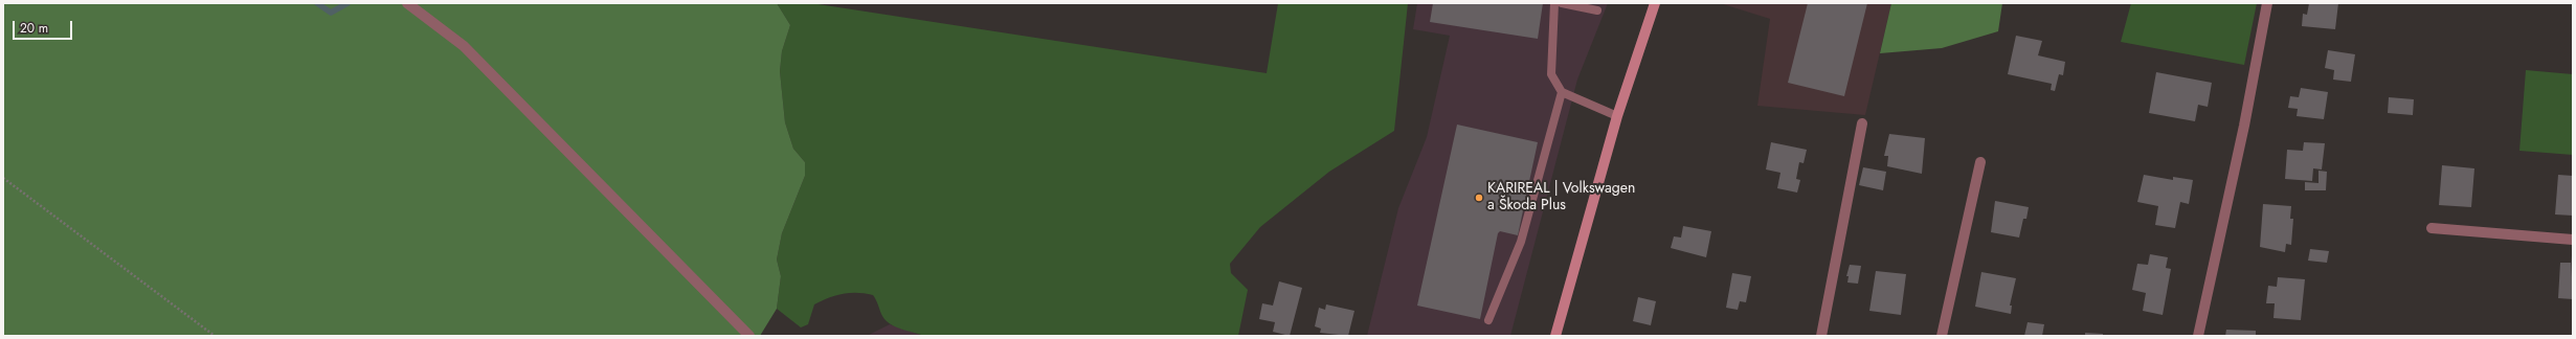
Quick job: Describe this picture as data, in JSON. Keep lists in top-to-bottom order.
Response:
{
  "places": ["KARIREAL | Volkswagen a Škoda Plus"],
  "scale_bar": "20 m"
}
